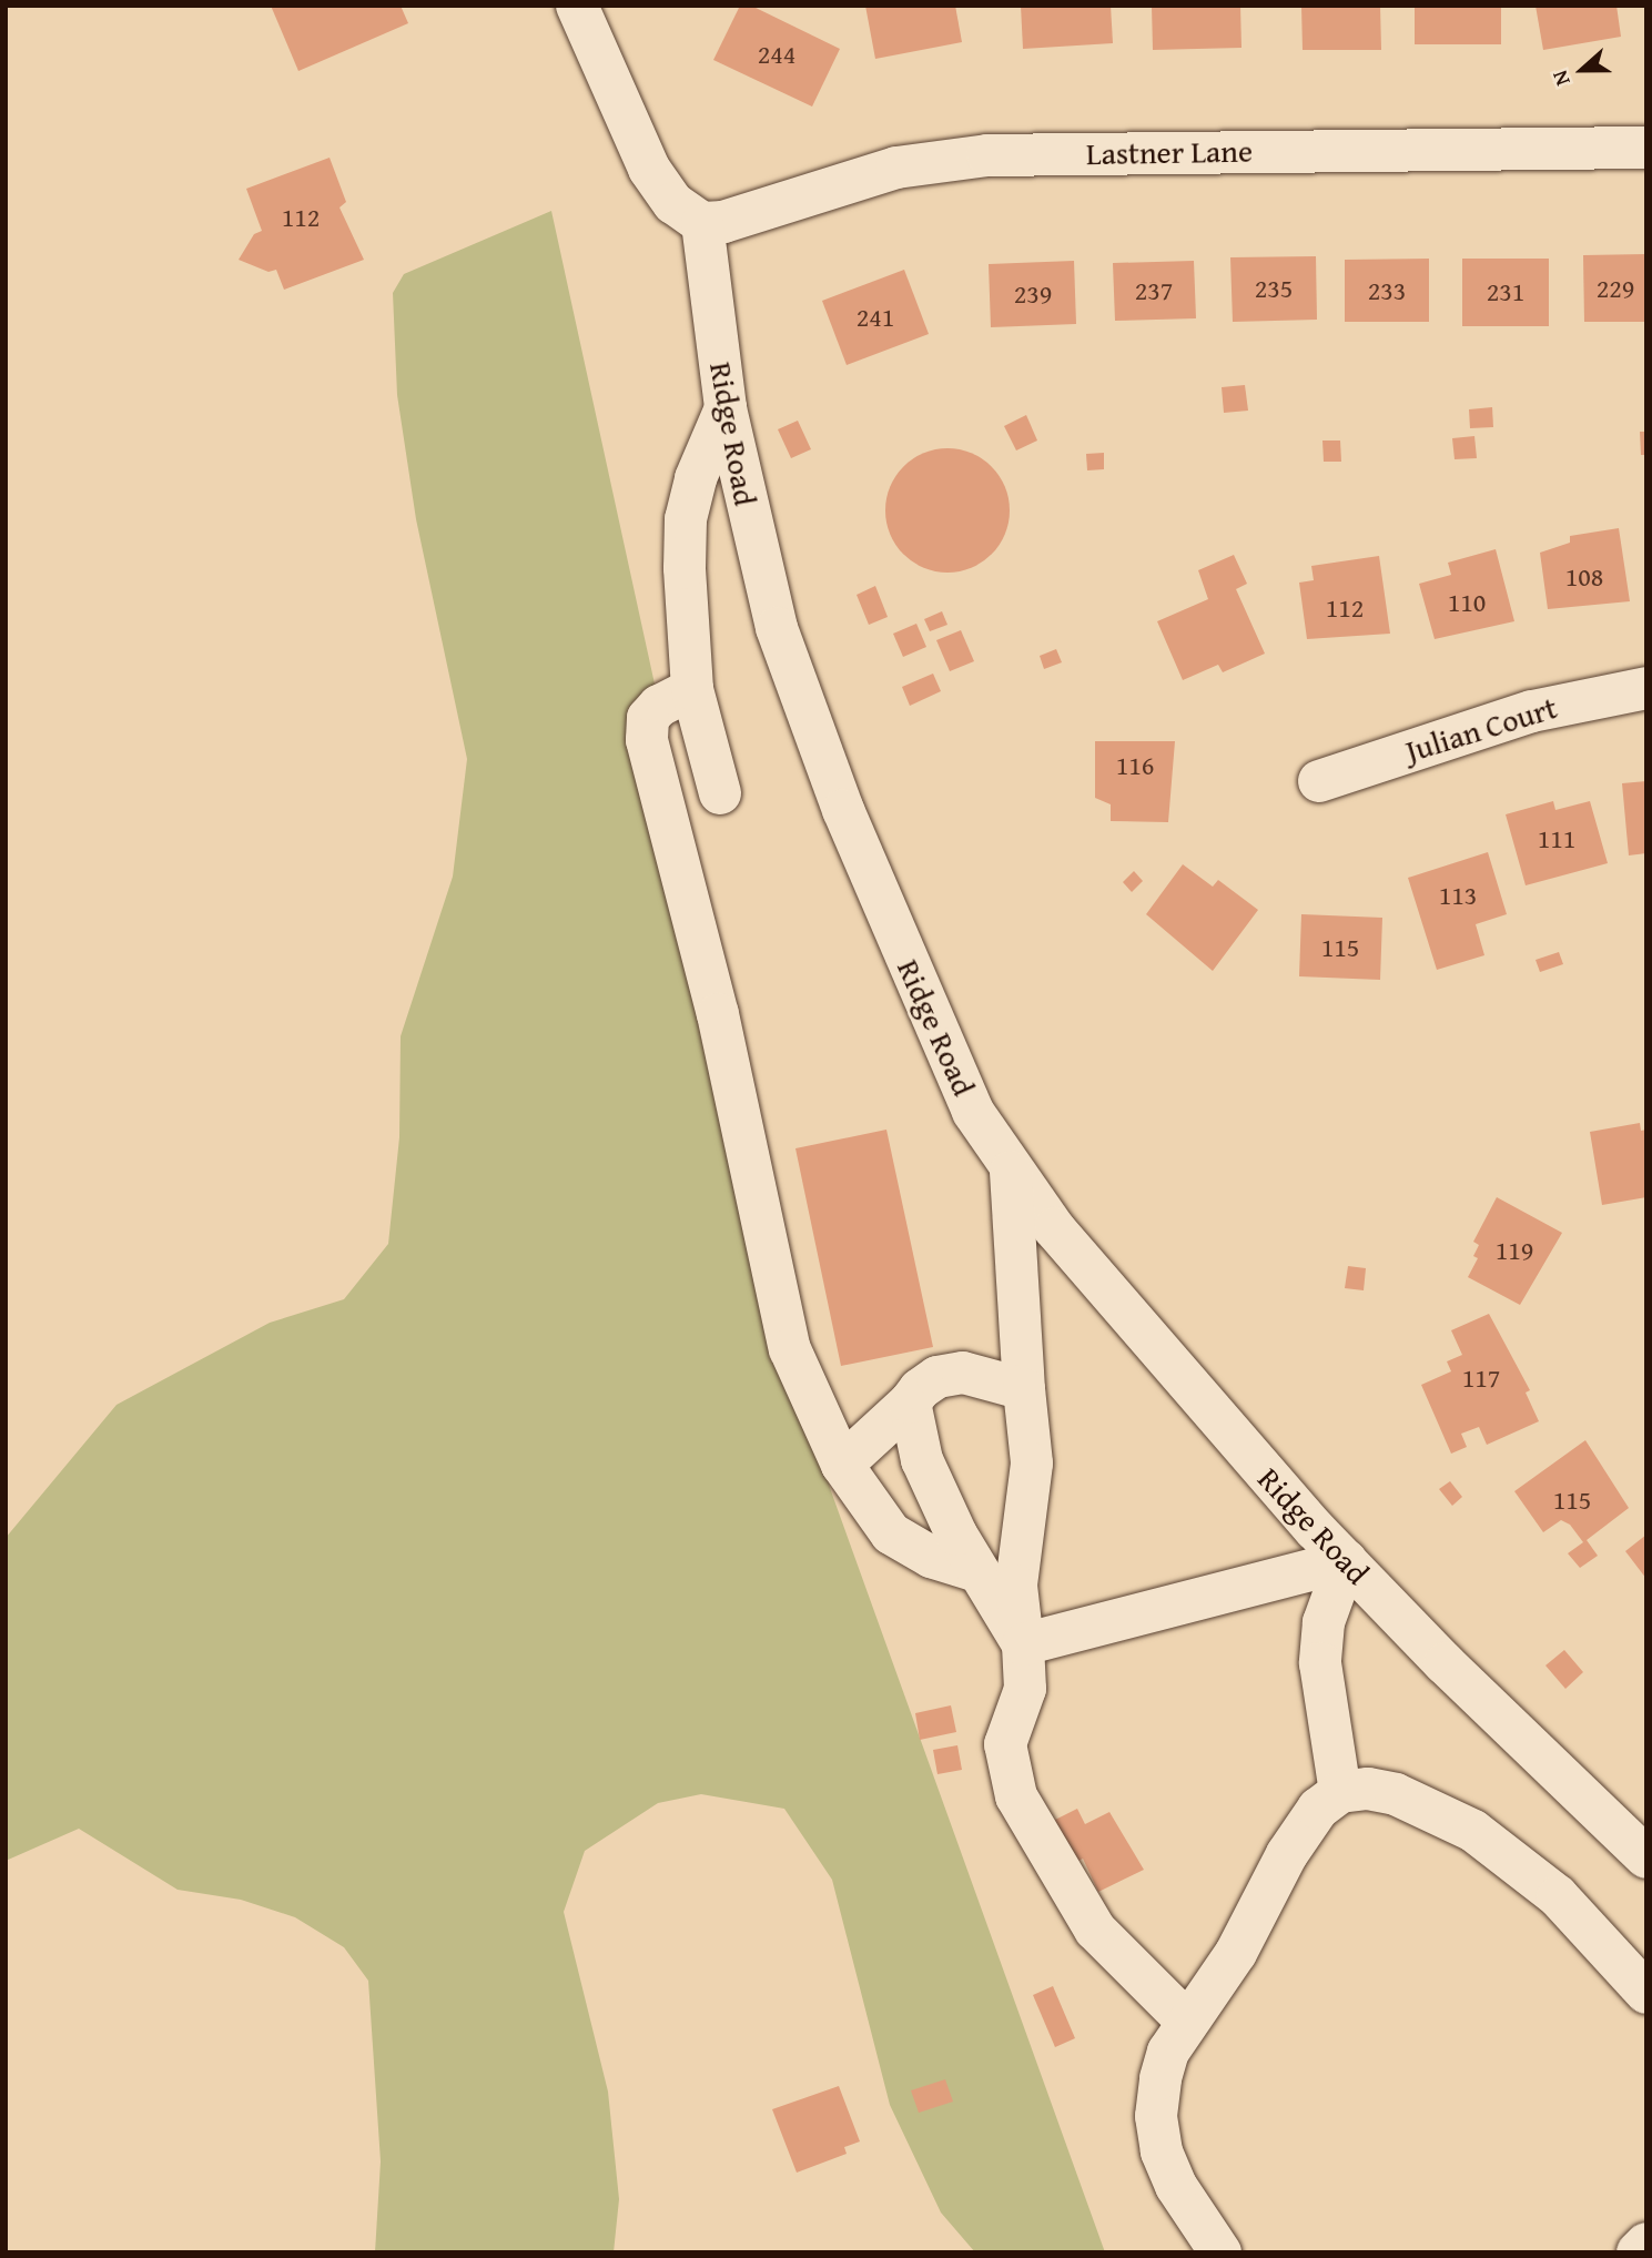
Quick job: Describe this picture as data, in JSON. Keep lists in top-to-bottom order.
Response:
{
  "streets": {
    "street": ["Lastner Lane", "Ridge Road", "Julian Court"]
  },
  "crossings": [
    ["Lastner Lane", "Ridge Road"]
  ],
  "house_numbers": [
    "244",
    "112",
    "235",
    "229",
    "237",
    "233",
    "231",
    "239",
    "241",
    "108",
    "110",
    "112",
    "116",
    "111",
    "113",
    "115",
    "119",
    "117",
    "115"
  ],
  "north": "left"
}
